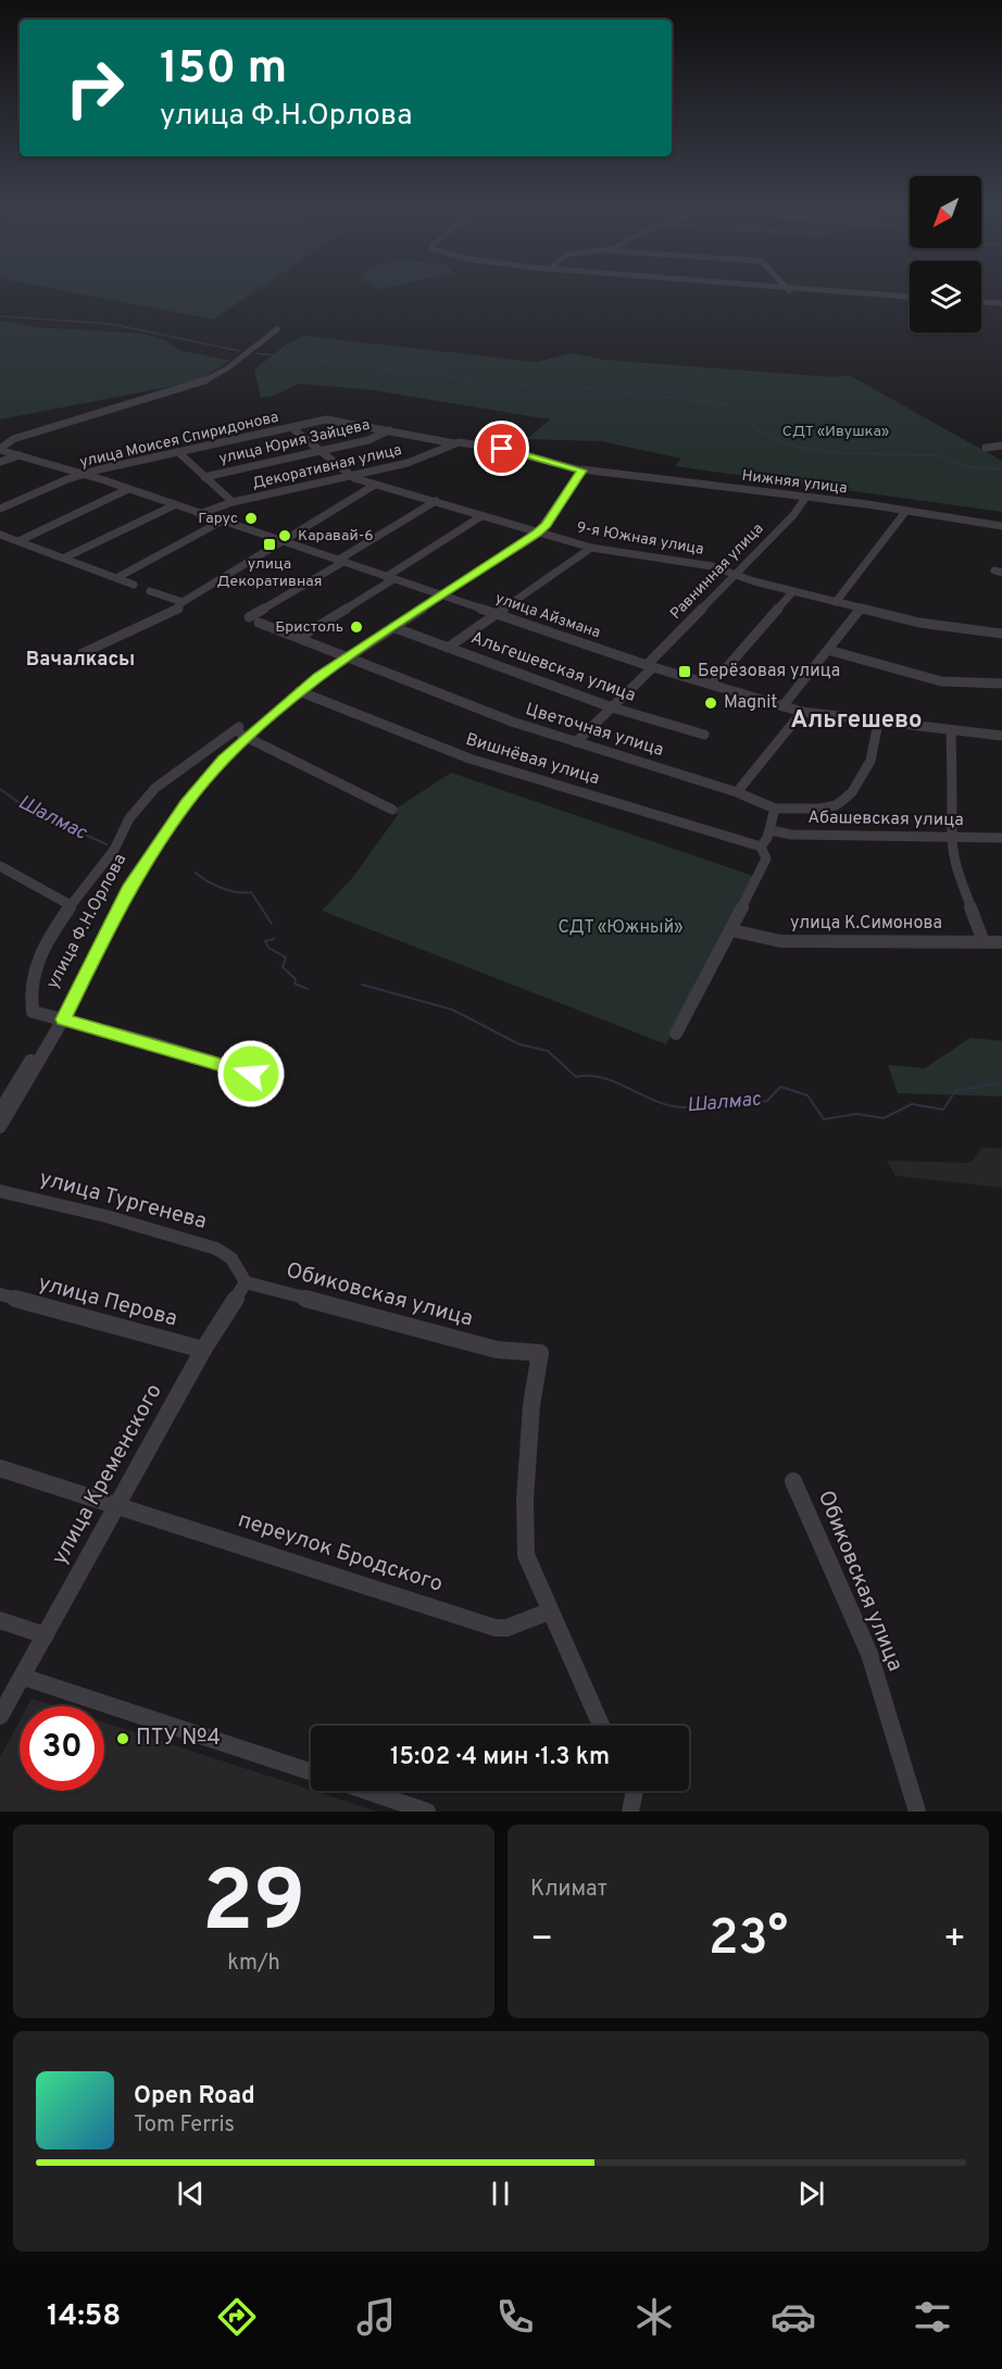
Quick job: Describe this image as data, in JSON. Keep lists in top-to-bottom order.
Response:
{
  "streets": {
    "street": [
      "улица Моисея Спиридонова",
      "улица Юрия Зайцева",
      "Декоративная улица",
      "Нижняя улица",
      "9-я Южная улица",
      "Равнинная улица",
      "улица Айзмана",
      "Альгешевская улица",
      "Цветочная улица",
      "Вишнёвая улица",
      "Абашевская улица",
      "улица Ф.Н.Орлова",
      "улица К.Симонова",
      "улица Тургенева",
      "Обиковская улица",
      "улица Перова",
      "улица Кременского",
      "переулок Бродского"
    ]
  },
  "crossings": [
    ["улица Моисея Спиридонова", "Нижняя улица"],
    ["улица Моисея Спиридонова", "9-я Южная улица"],
    ["улица Моисея Спиридонова", "улица Айзмана"],
    ["улица Юрия Зайцева", "Нижняя улица"],
    ["улица Юрия Зайцева", "9-я Южная улица"],
    ["Декоративная улица", "Нижняя улица"],
    ["Декоративная улица", "9-я Южная улица"],
    ["Декоративная улица", "улица Айзмана"],
    ["Нижняя улица", "Равнинная улица"],
    ["9-я Южная улица", "Равнинная улица"],
    ["Равнинная улица", "улица Айзмана"],
    ["Равнинная улица", "Альгешевская улица"],
    ["Равнинная улица", "Цветочная улица"],
    ["улица Айзмана", "Цветочная улица"],
    ["улица Айзмана", "улица Ф.Н.Орлова"],
    ["Альгешевская улица", "улица Ф.Н.Орлова"],
    ["Цветочная улица", "улица Ф.Н.Орлова"],
    ["Вишнёвая улица", "улица Ф.Н.Орлова"],
    ["улица Тургенева", "Обиковская улица"],
    ["улица Тургенева", "улица Кременского"],
    ["Обиковская улица", "улица Кременского"],
    ["Обиковская улица", "переулок Бродского"],
    ["улица Перова", "улица Кременского"],
    ["улица Кременского", "переулок Бродского"]
  ],
  "districts": ["Вачалкасы", "Альгешево"],
  "water": ["Шалмас"],
  "parks": ["СДТ «Ивушка»", "СДТ «Южный»"],
  "places": {
    "other": [
      "Гарус",
      "Каравай-6",
      "Бристоль",
      "Magnit",
      "ПТУ №4"
    ],
    "transit": ["улица Декоративная", "Берёзовая улица"]
  },
  "north": "bottom left",
  "page": {
    "turn": ["150 m", "улица Ф.Н.Орлова"],
    "limit": "30",
    "trip": "15:02 · 4 мин · 1.3 km",
    "tile": [
      ["29", "km/h"],
      "Климат"
    ],
    "heat": ["−", "23°", "+"],
    "song": ["Open Road", "Tom Ferris"],
    "tabs": "14:58"
  }
}
